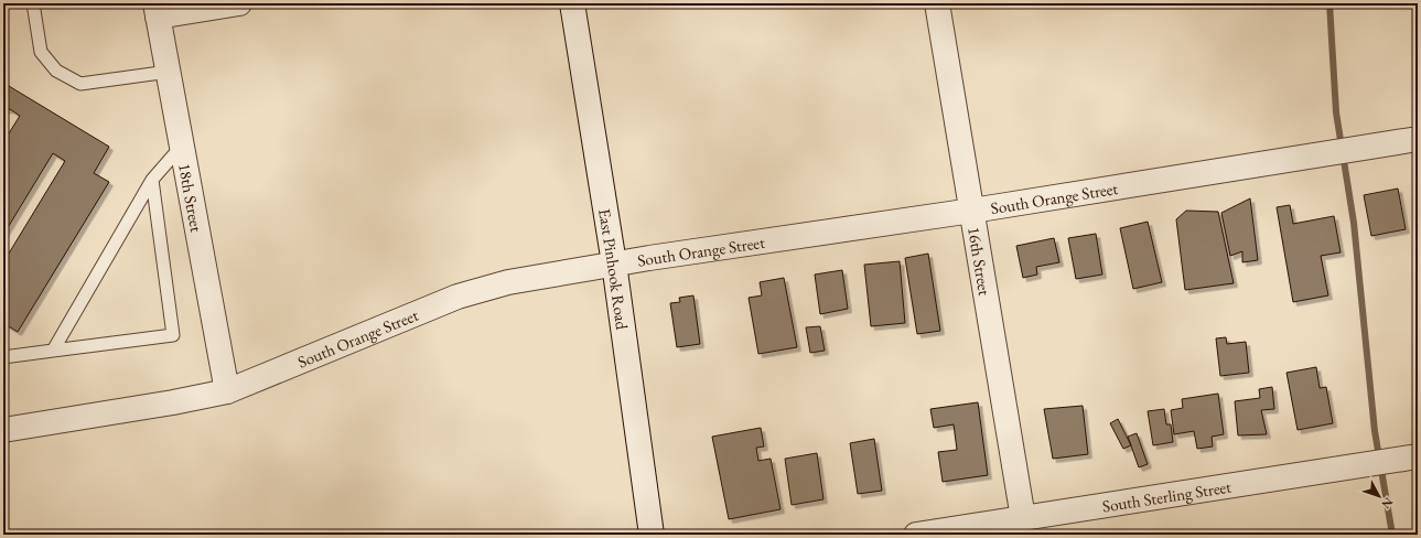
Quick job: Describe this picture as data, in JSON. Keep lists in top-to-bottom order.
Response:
{
  "streets": {
    "street": [
      "18th Street",
      "South Orange Street",
      "16th Street",
      "East Pinhook Road",
      "South Sterling Street"
    ]
  },
  "crossings": [
    ["18th Street", "South Orange Street"],
    ["South Orange Street", "16th Street"],
    ["South Orange Street", "East Pinhook Road"],
    ["16th Street", "South Sterling Street"]
  ],
  "north": "bottom right"
}
